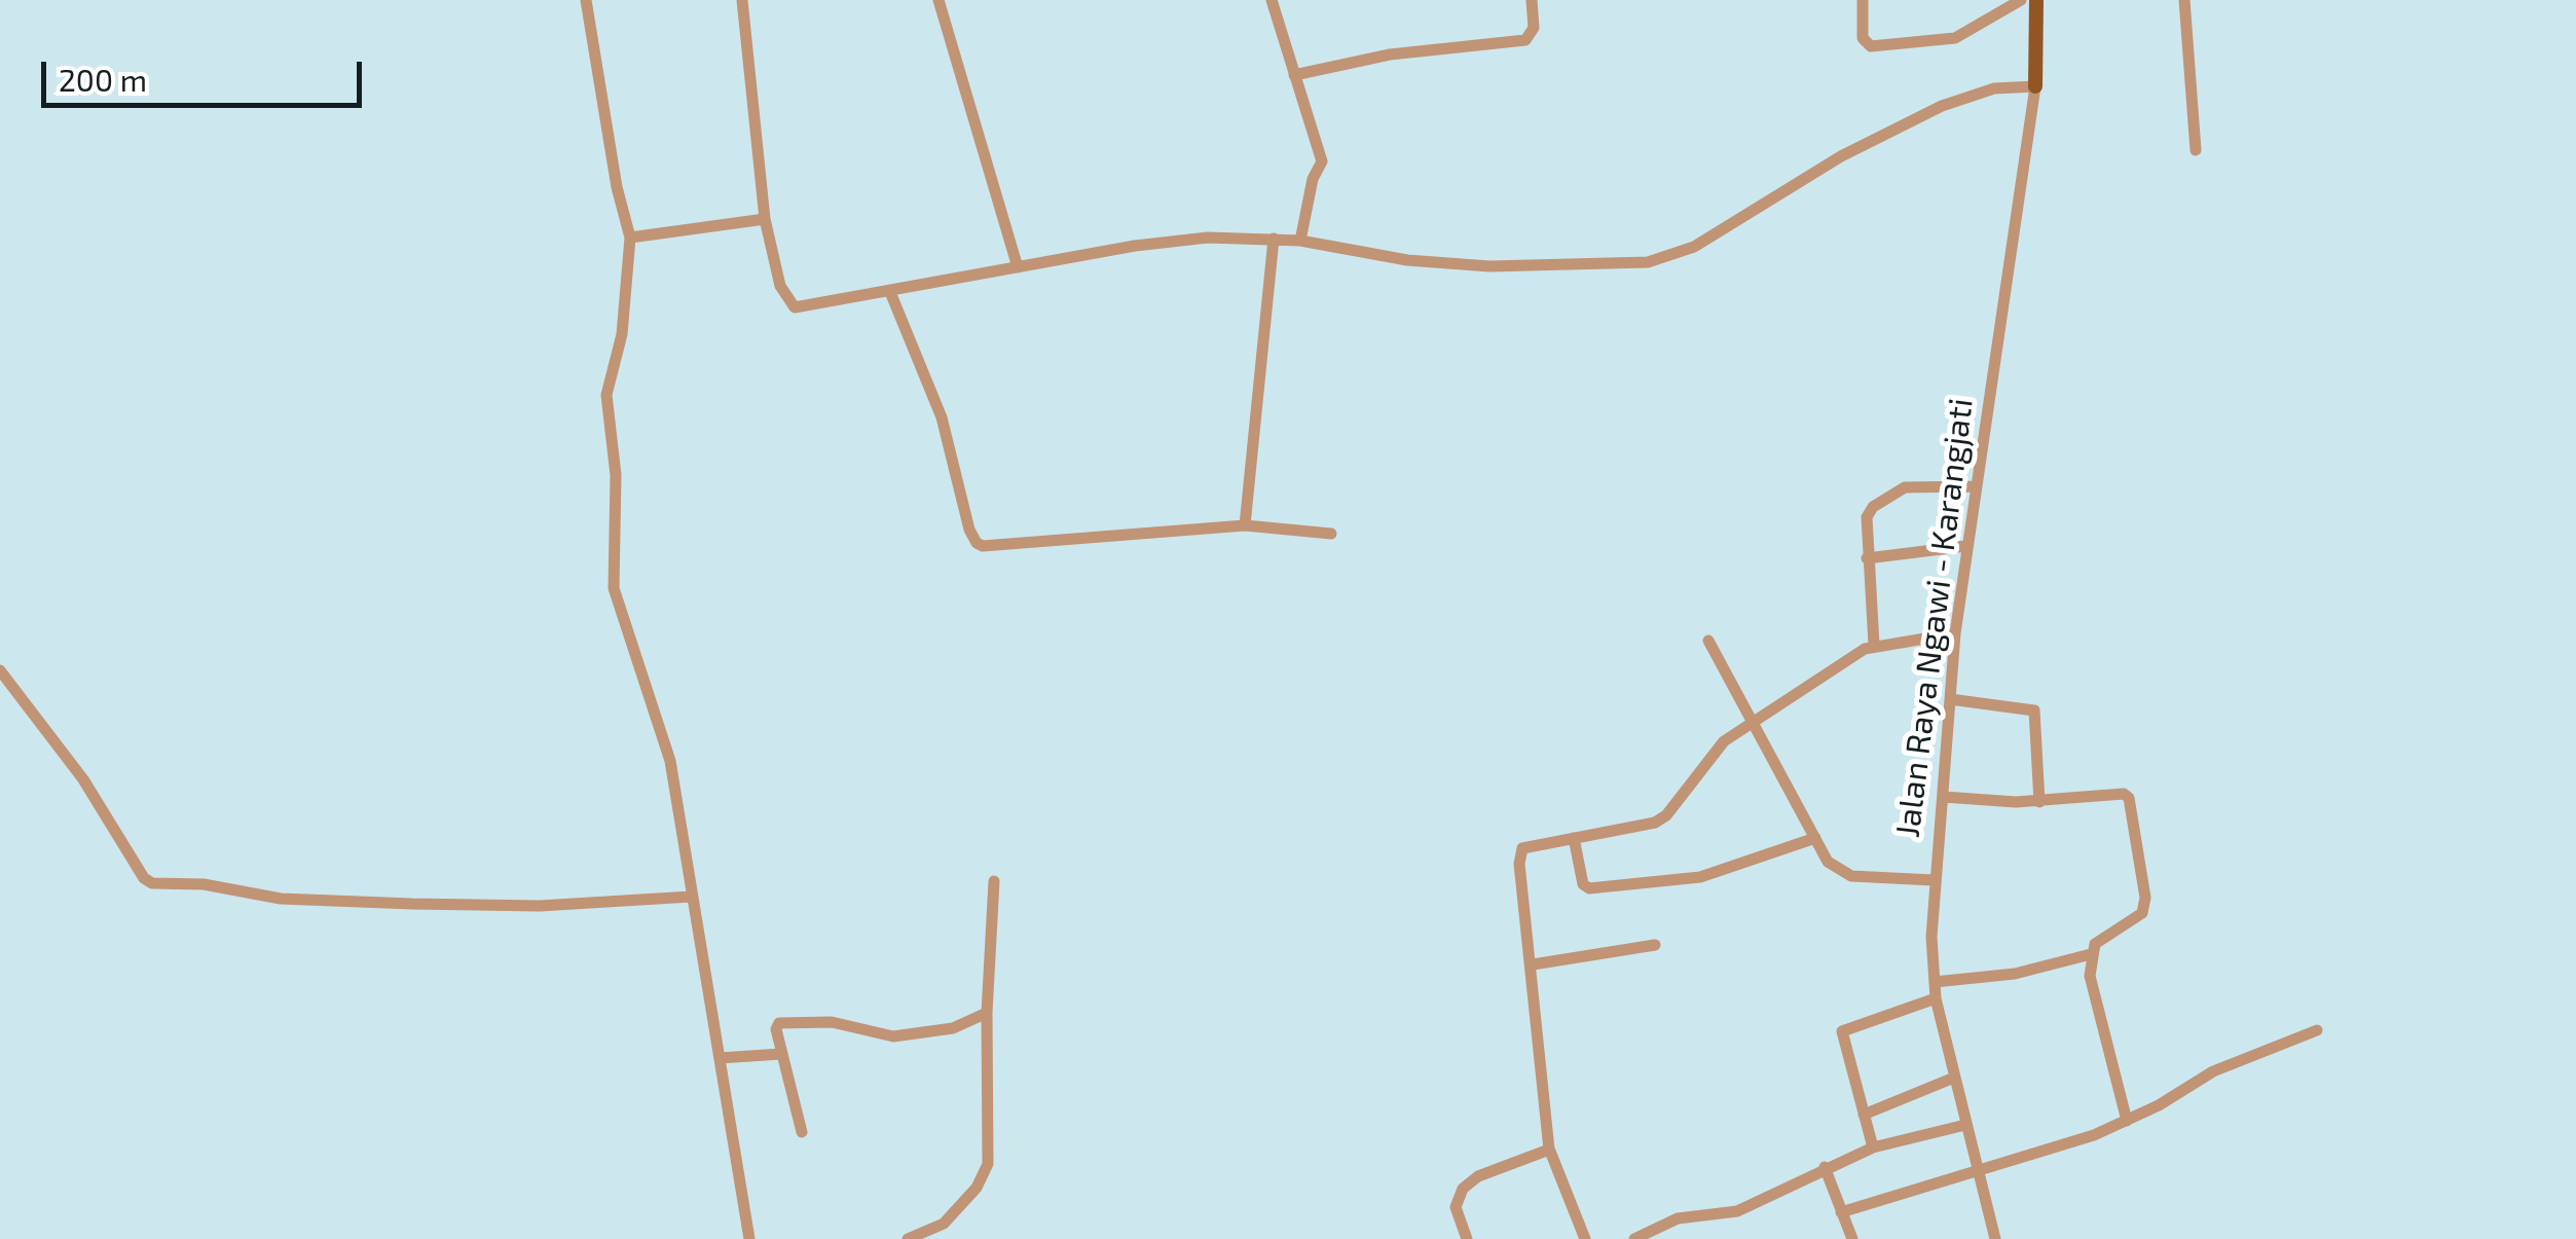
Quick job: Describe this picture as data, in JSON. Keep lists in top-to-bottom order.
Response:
{
  "streets": {
    "main road": ["Jalan Raya Ngawi - Karangjati"]
  },
  "scale_bar": "200 m"
}
